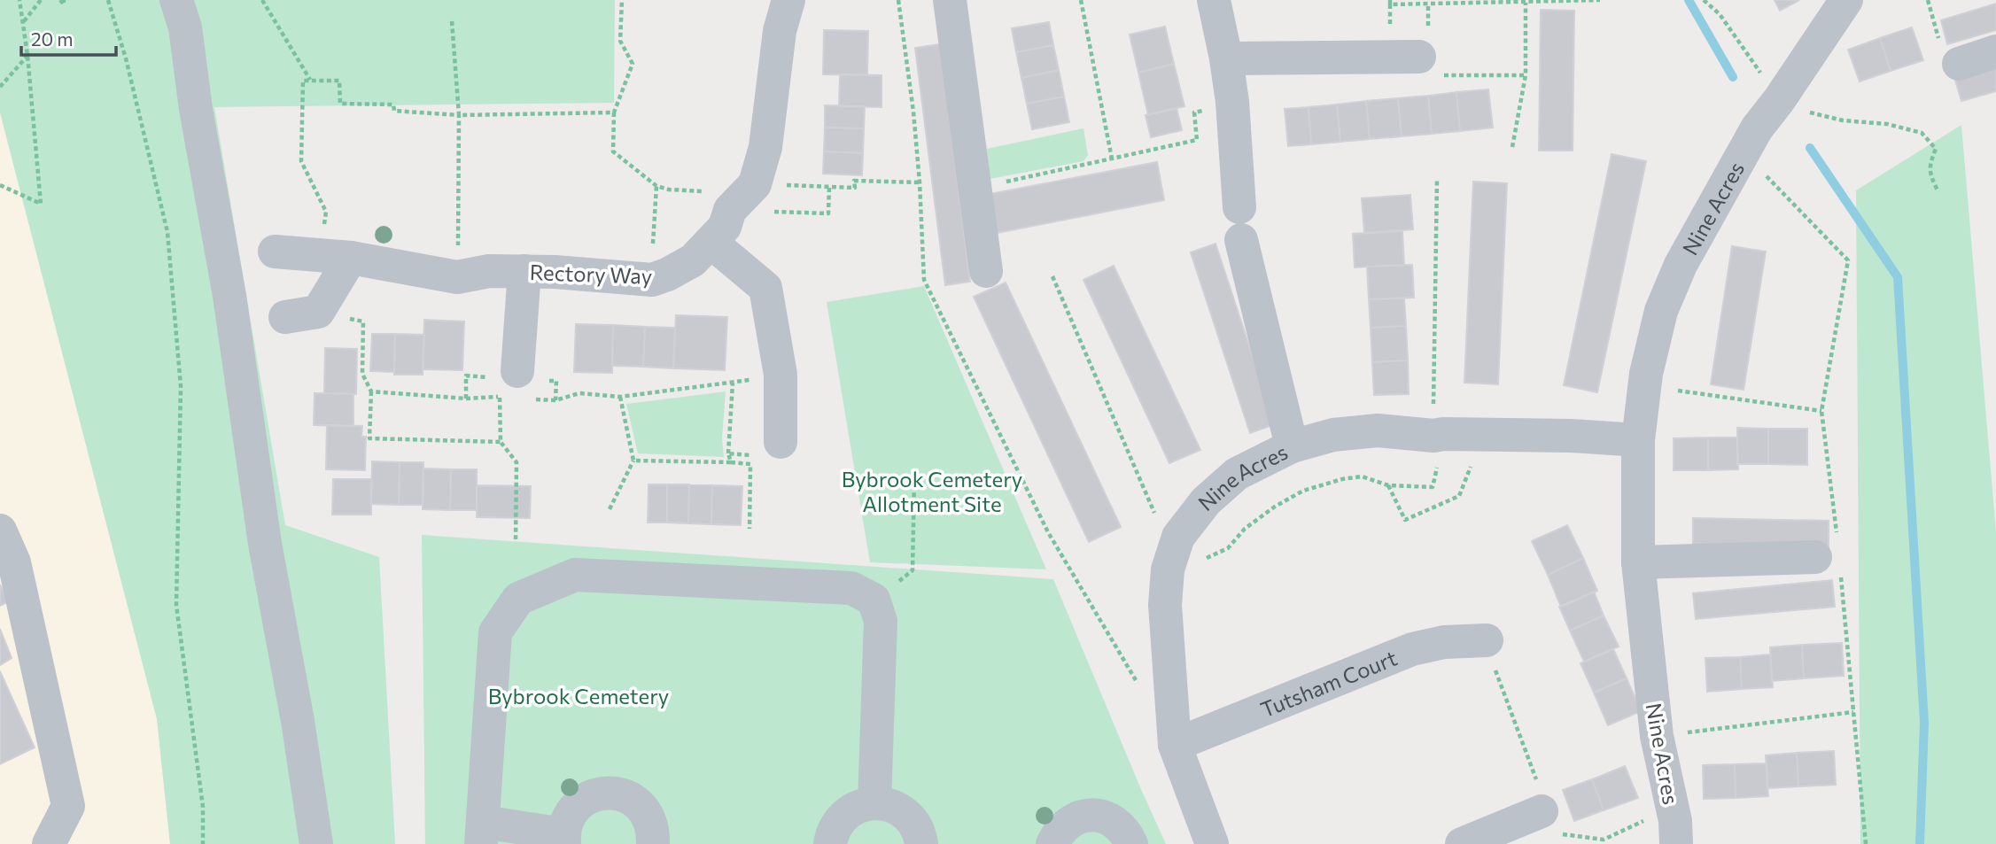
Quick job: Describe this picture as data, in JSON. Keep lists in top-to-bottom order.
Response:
{
  "streets": {
    "street": ["Nine Acres", "Rectory Way", "Tutsham Court"]
  },
  "crossings": [
    ["Nine Acres", "Tutsham Court"]
  ],
  "parks": ["Bybrook Cemetery Allotment Site", "Bybrook Cemetery"],
  "scale_bar": "20 m"
}
